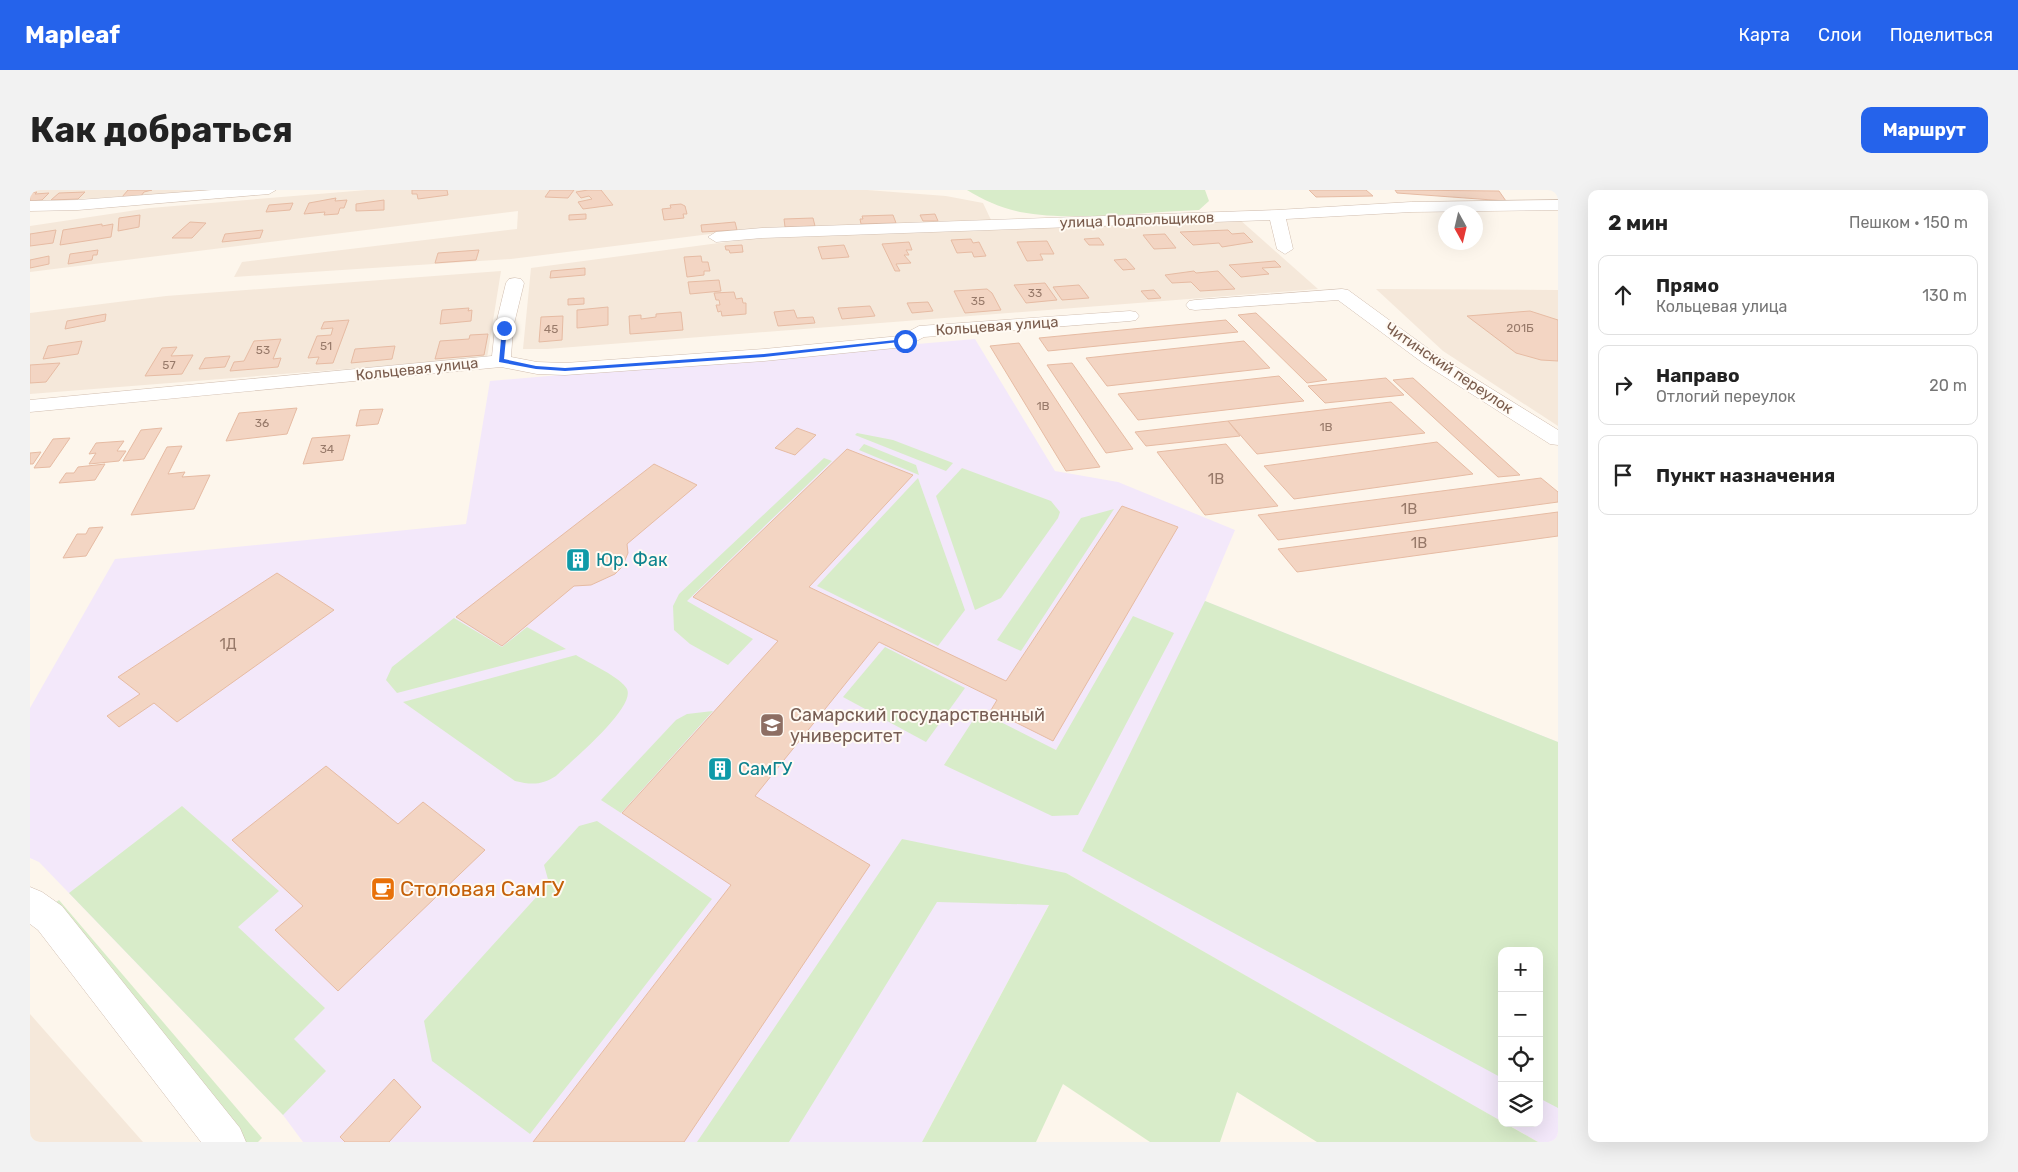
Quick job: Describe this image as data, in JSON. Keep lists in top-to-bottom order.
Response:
{
  "streets": {
    "street": ["улица Подпольщиков", "Кольцевая улица", "Читинский переулок"]
  },
  "places": {
    "building": ["Юр. Фак", "СамГУ"],
    "school or university": ["Самарский государственный университет"],
    "cafe": ["Столовая СамГУ"]
  },
  "house_numbers": [
    "33",
    "35",
    "201Б",
    "45",
    "51",
    "53",
    "57",
    "1В",
    "36",
    "1В",
    "34",
    "1В",
    "1В",
    "1В",
    "1Д"
  ],
  "north": "bottom",
  "page": {
    "header": "Mapleaf",
    "nav": ["Карта", "Слои", "Поделиться"],
    "buttons": "Маршрут",
    "title": "Как добраться",
    "heading": ["2 мин", "Пешком · 150 m"],
    "list": [
      ["Прямо", "Кольцевая улица", "130 m"],
      ["Направо", "Отлогий переулок", "20 m"],
      "Пункт назначения"
    ],
    "map_buttons": ["+", "−"]
  }
}
